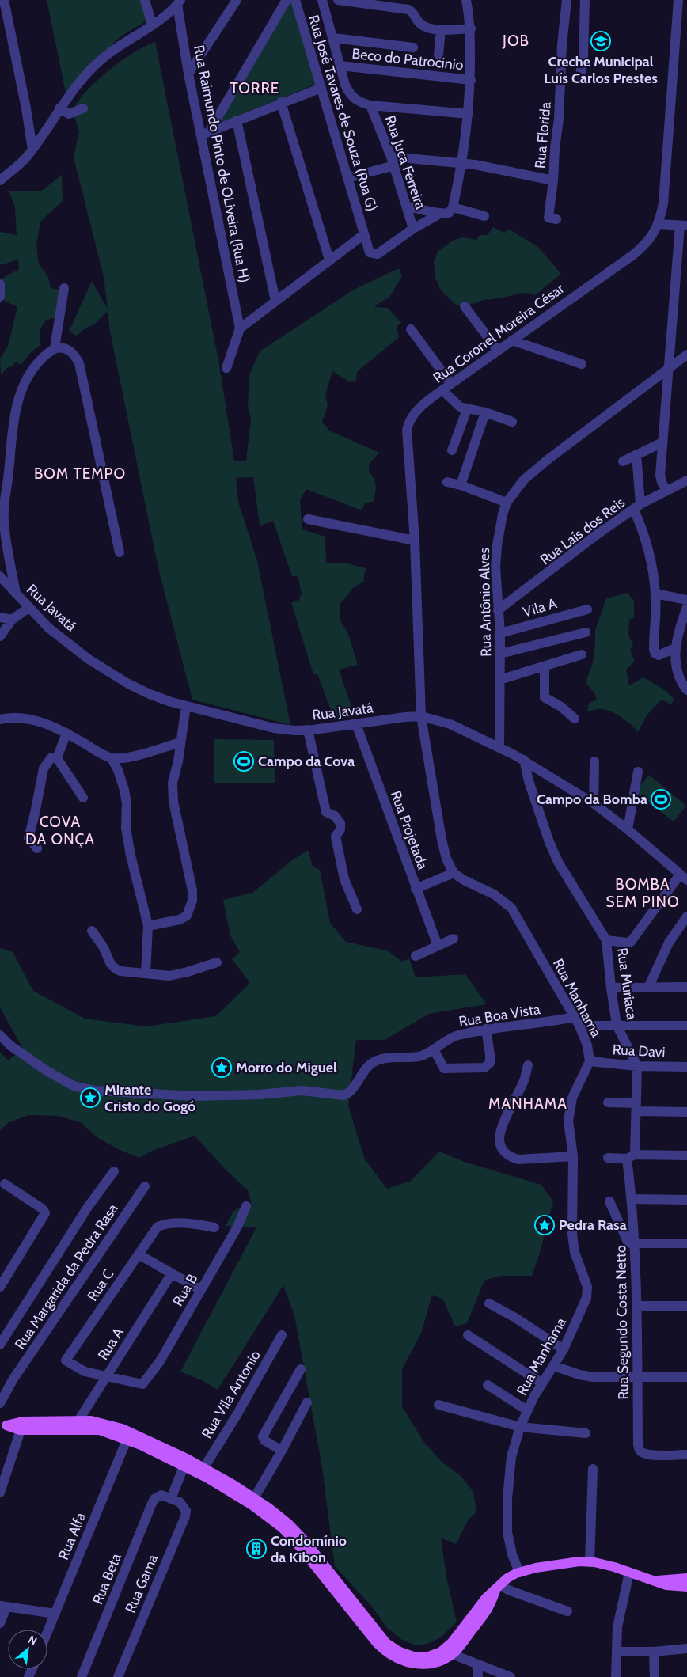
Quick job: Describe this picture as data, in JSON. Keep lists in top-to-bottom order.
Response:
{
  "streets": {
    "street": [
      "Beco do Patrocinio",
      "Rua José Tavares de Souza (Rua G)",
      "Rua Florida",
      "Rua Juca Ferreira",
      "Rua Raimundo Pinto de OLiveira (Rua H)",
      "Rua Coronel Moreira César",
      "Rua Laís dos Reis",
      "Rua Antônio Alves",
      "Rua Javatá",
      "Vila A",
      "Rua Projetada",
      "Rua Muriaca",
      "Rua Manhama",
      "Rua Boa Vista",
      "Rua Davi",
      "Rua Margarida da Pedra Rasa",
      "Rua C",
      "Rua B",
      "Rua Segundo Costa Netto",
      "Rua A",
      "Rua Vila Antonio",
      "Rua Alfa",
      "Rua Beta",
      "Rua Gama"
    ]
  },
  "crossings": [
    ["Beco do Patrocinio", "Rua Juca Ferreira"],
    ["Rua José Tavares de Souza (Rua G)", "Rua Juca Ferreira"],
    ["Rua Coronel Moreira César", "Rua Javatá"],
    ["Rua Laís dos Reis", "Rua Antônio Alves"],
    ["Rua Antônio Alves", "Rua Javatá"],
    ["Rua Antônio Alves", "Vila A"],
    ["Rua Javatá", "Rua Projetada"],
    ["Rua Javatá", "Rua Muriaca"],
    ["Rua Muriaca", "Rua Boa Vista"],
    ["Rua Muriaca", "Rua Davi"],
    ["Rua Muriaca", "Rua Segundo Costa Netto"],
    ["Rua Manhama", "Rua Boa Vista"],
    ["Rua Manhama", "Rua Davi"],
    ["Rua C", "Rua B"],
    ["Rua C", "Rua A"],
    ["Rua B", "Rua A"],
    ["Rua Beta", "Rua Gama"]
  ],
  "districts": [
    "JOB",
    "TORRE",
    "BOM TEMPO",
    "COVA DA ONÇA",
    "BOMBA SEM PINO",
    "MANHAMA"
  ],
  "places": {
    "school or university": ["Creche Municipal Luís Carlos Prestes"],
    "sports": ["Campo da Cova", "Campo da Bomba"],
    "place": ["Morro do Miguel", "Mirante Cristo do Gogó", "Pedra Rasa"],
    "building": ["Condomínio da Kibon"]
  },
  "north": "top right"
}
